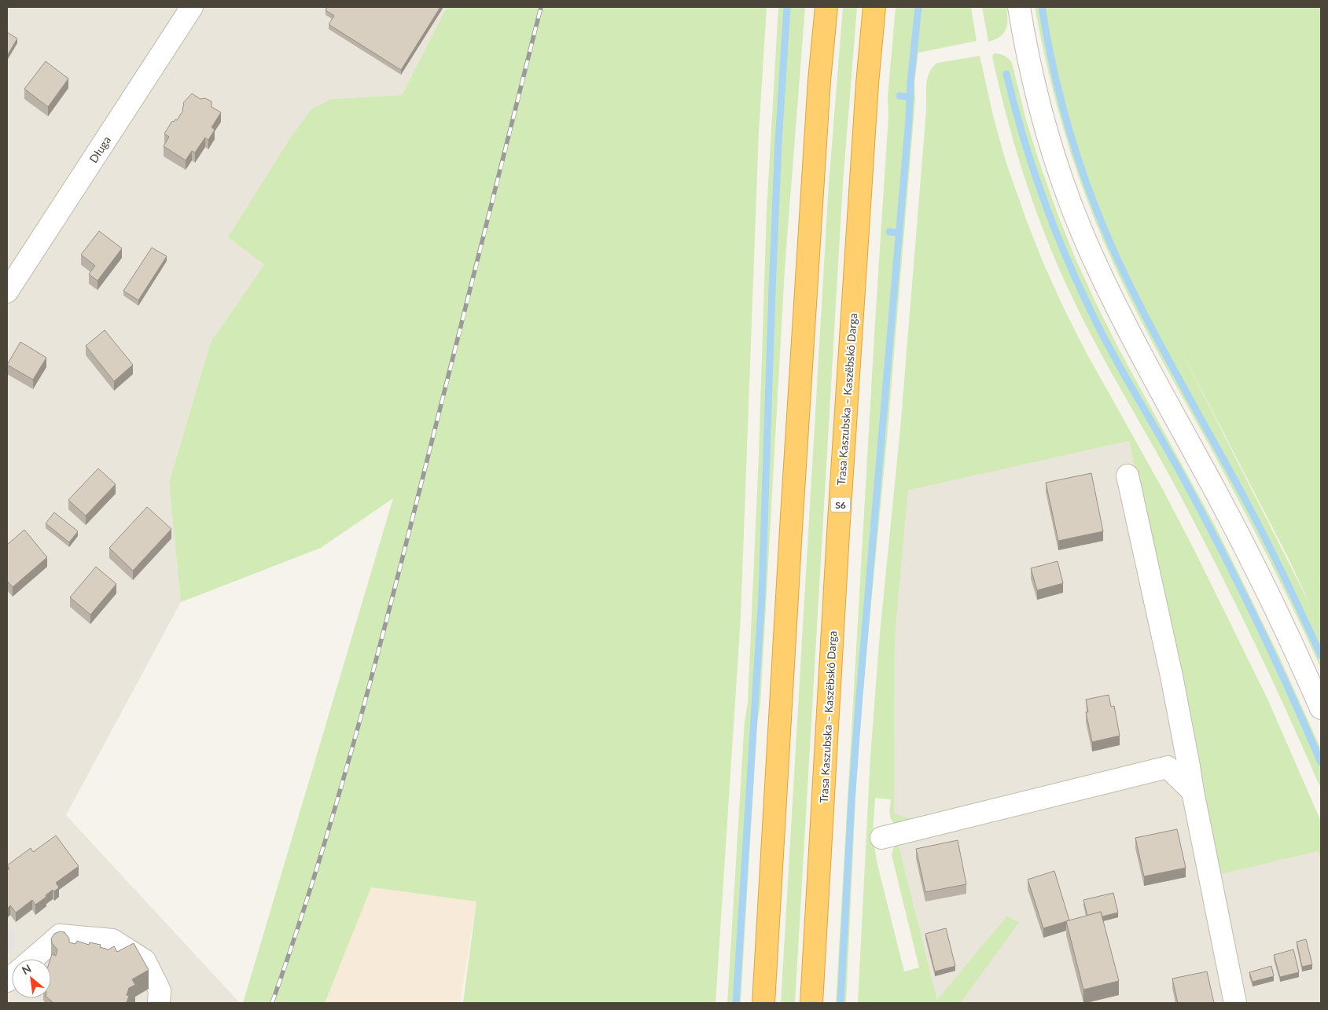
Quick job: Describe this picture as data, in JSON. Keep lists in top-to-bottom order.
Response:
{
  "streets": {
    "highway": ["Trasa Kaszubska – Kaszëbskô Darga", "S6"],
    "street": ["Długa"]
  },
  "north": "top left"
}
